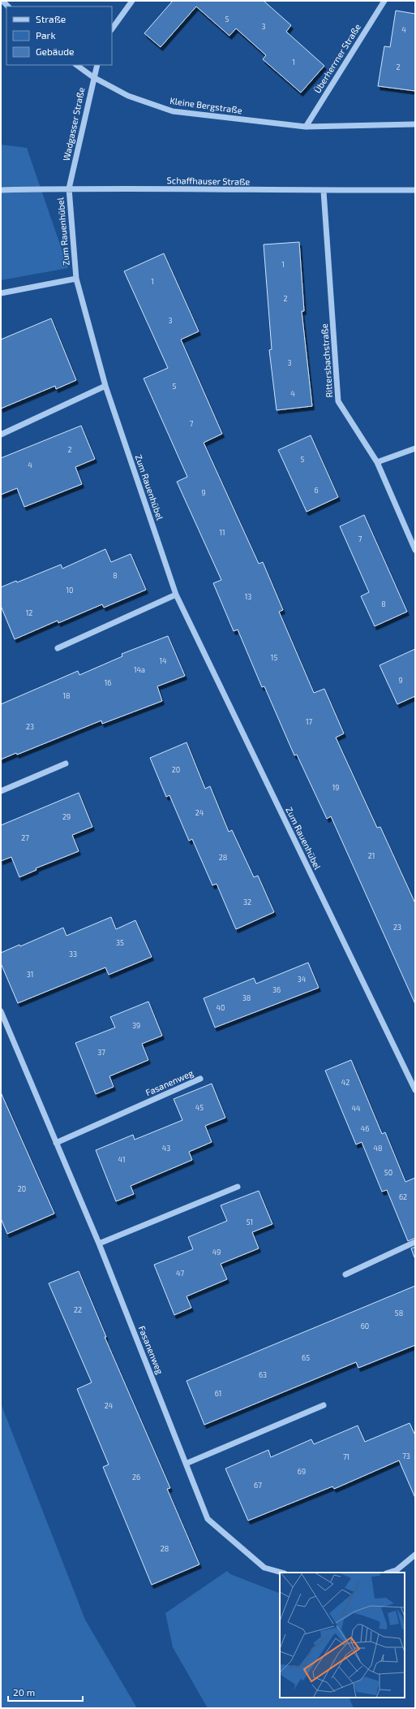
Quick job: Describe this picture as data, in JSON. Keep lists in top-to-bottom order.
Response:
{
  "streets": {
    "street": [
      "Überherrner Straße",
      "Kleine Bergstraße",
      "Wadgasser Straße",
      "Schaffhauser Straße",
      "Zum Rauenhübel",
      "Rittersbachstraße",
      "Fasanenweg"
    ]
  },
  "crossings": [
    ["Überherrner Straße", "Kleine Bergstraße"],
    ["Kleine Bergstraße", "Wadgasser Straße"],
    ["Wadgasser Straße", "Schaffhauser Straße"],
    ["Wadgasser Straße", "Zum Rauenhübel"],
    ["Schaffhauser Straße", "Zum Rauenhübel"],
    ["Schaffhauser Straße", "Rittersbachstraße"]
  ],
  "house_numbers": [
    "5",
    "3",
    "4",
    "1",
    "2",
    "1",
    "1",
    "2",
    "3",
    "3",
    "5",
    "4",
    "7",
    "2",
    "5",
    "4",
    "6",
    "9",
    "11",
    "7",
    "8",
    "10",
    "13",
    "8",
    "12",
    "15",
    "14",
    "14a",
    "9",
    "16",
    "18",
    "17",
    "23",
    "20",
    "19",
    "24",
    "29",
    "27",
    "21",
    "28",
    "32",
    "23",
    "35",
    "33",
    "31",
    "34",
    "36",
    "38",
    "40",
    "39",
    "37",
    "42",
    "45",
    "44",
    "46",
    "43",
    "48",
    "41",
    "50",
    "20",
    "62",
    "51",
    "49",
    "47",
    "22",
    "58",
    "60",
    "65",
    "63",
    "61",
    "24",
    "73",
    "71",
    "69",
    "26",
    "67",
    "28"
  ],
  "legend": ["Straße", "Park", "Gebäude"],
  "scale_bar": "20 m"
}
